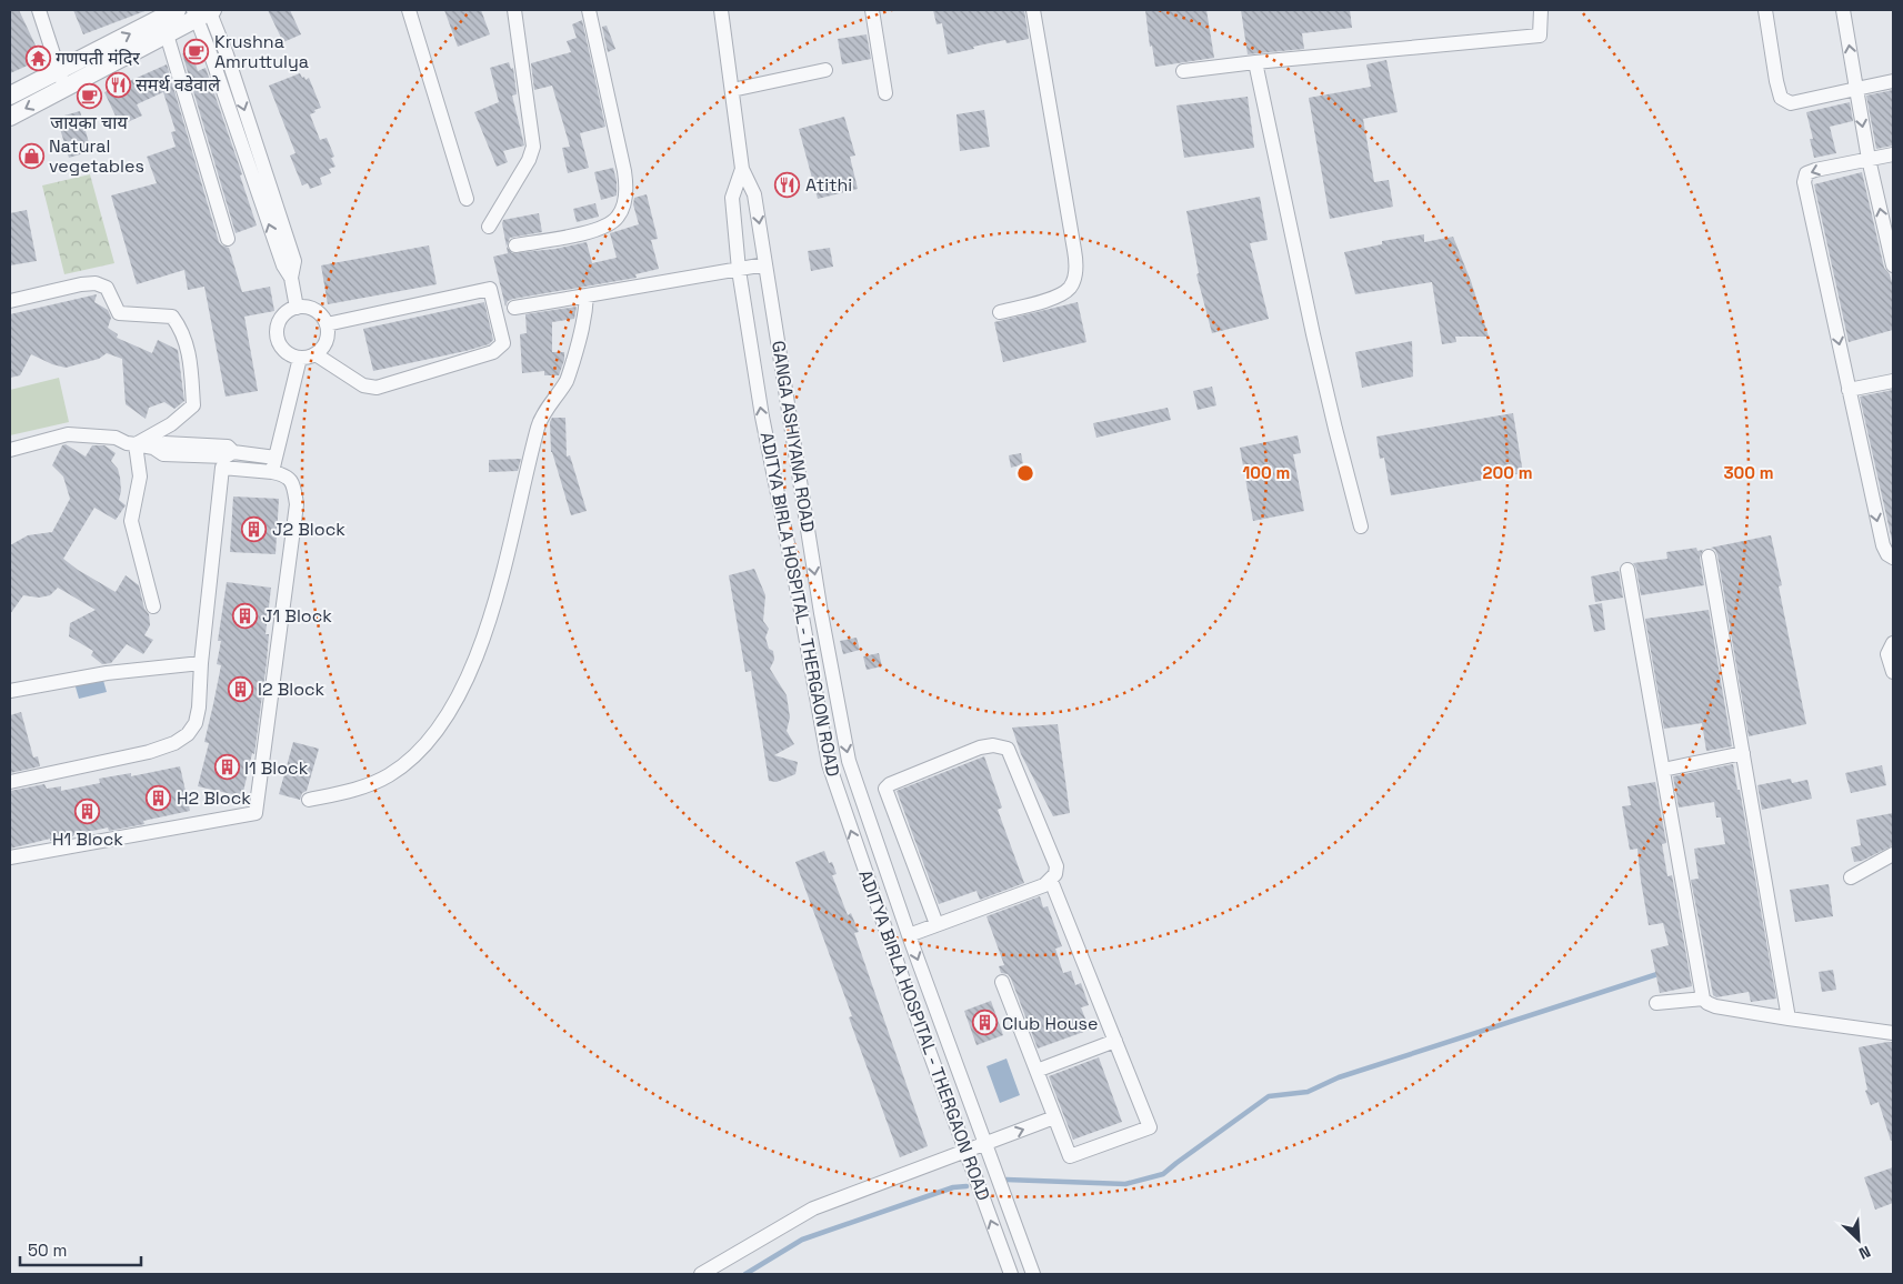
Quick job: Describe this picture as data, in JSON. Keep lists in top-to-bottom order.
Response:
{
  "streets": {
    "street": ["GANGA ASHIYANA ROAD", "ADITYA BIRLA HOSPITAL - THERGAON ROAD"]
  },
  "crossings": [
    ["GANGA ASHIYANA ROAD", "ADITYA BIRLA HOSPITAL - THERGAON ROAD"]
  ],
  "one_way": ["GANGA ASHIYANA ROAD", "ADITYA BIRLA HOSPITAL - THERGAON ROAD"],
  "places": {
    "cafe": ["Krushna Amruttulya", "जायका चाय"],
    "temple": ["गणपती मंदिर"],
    "restaurant": ["समर्थ वडेवाले", "Atithi"],
    "shop": ["Natural vegetables"],
    "building": [
      "J2 Block",
      "J1 Block",
      "I2 Block",
      "I1 Block",
      "H2 Block",
      "H1 Block",
      "Club House"
    ]
  },
  "scale_bar": "50 m",
  "north": "bottom right",
  "rings": ["100 m", "200 m", "300 m"]
}
